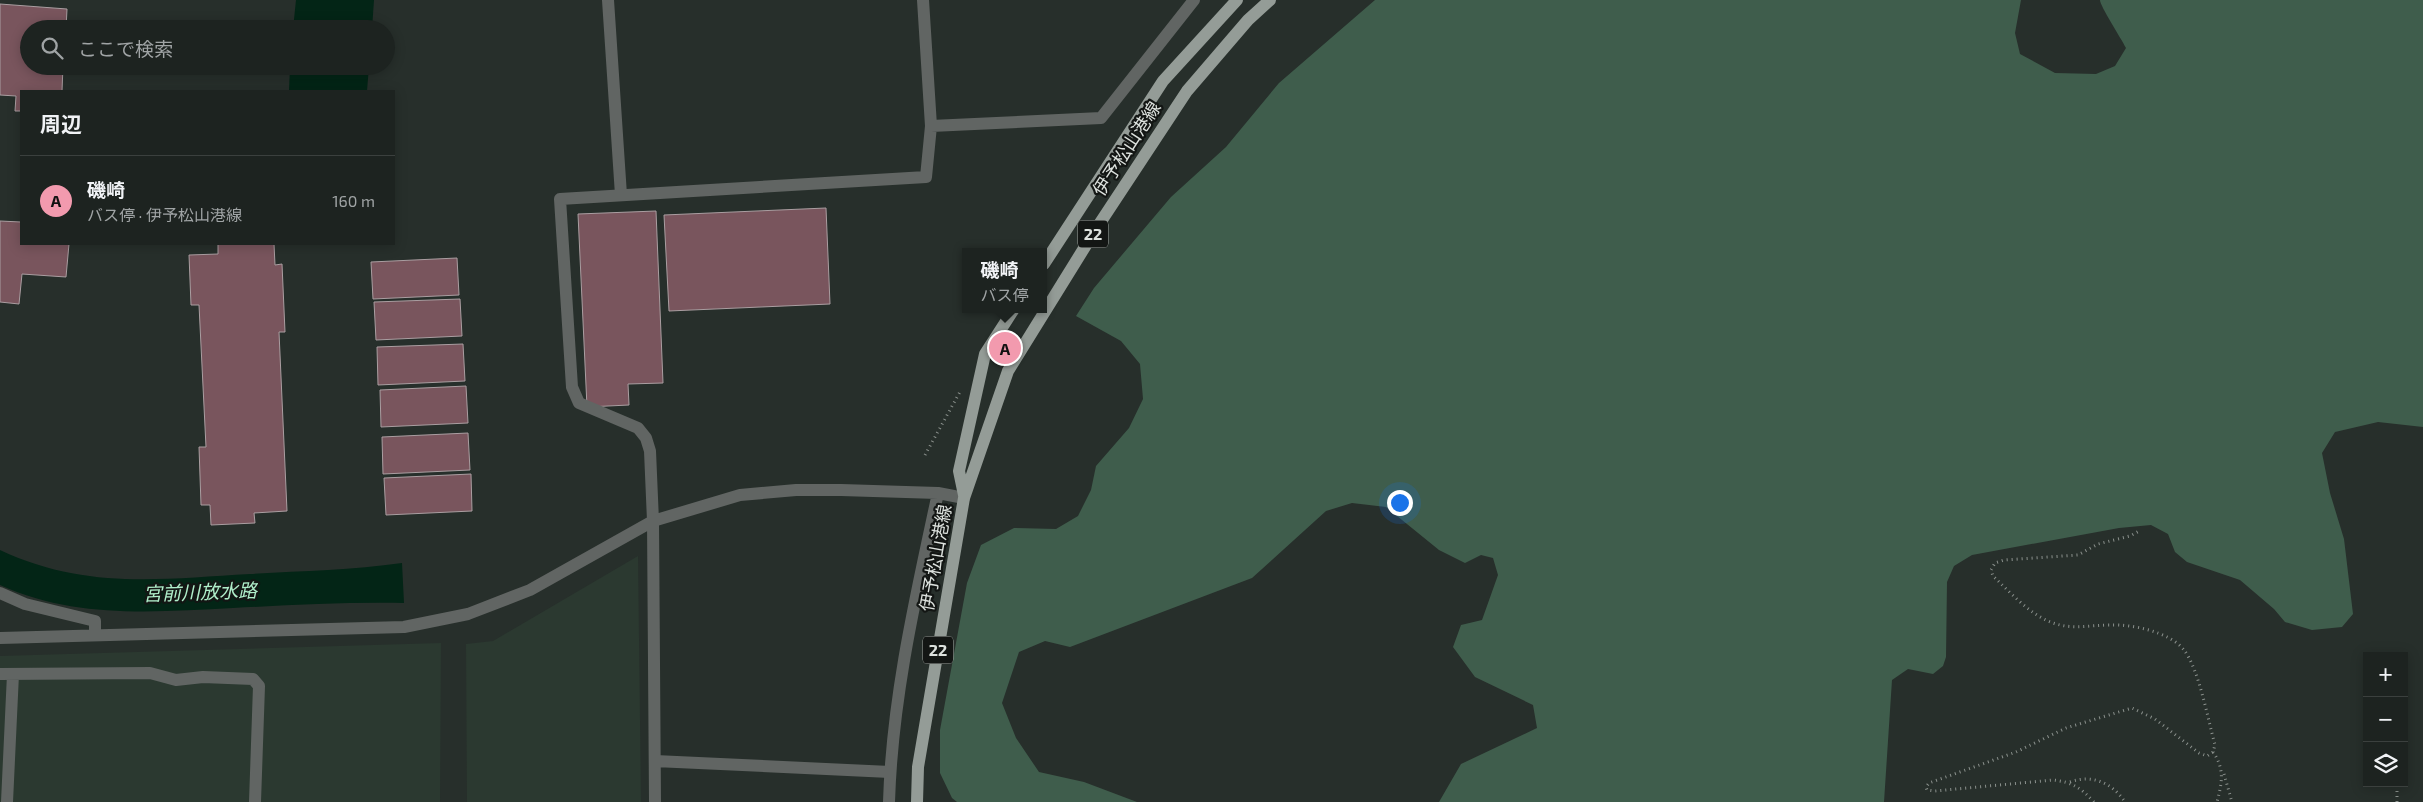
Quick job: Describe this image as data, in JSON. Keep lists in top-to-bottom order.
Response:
{
  "streets": {
    "main road": ["伊予松山港線", "22"]
  },
  "water": ["宮前川放水路"],
  "page": {
    "search": "ここで検索",
    "heading": "周辺",
    "list": [
      {
        "mark": "A",
        "name": "磯崎",
        "note": "バス停 · 伊予松山港線",
        "value": "160 m"
      }
    ],
    "popup": ["磯崎", "バス停"],
    "pins": "A",
    "map_buttons": ["+", "−"]
  }
}
